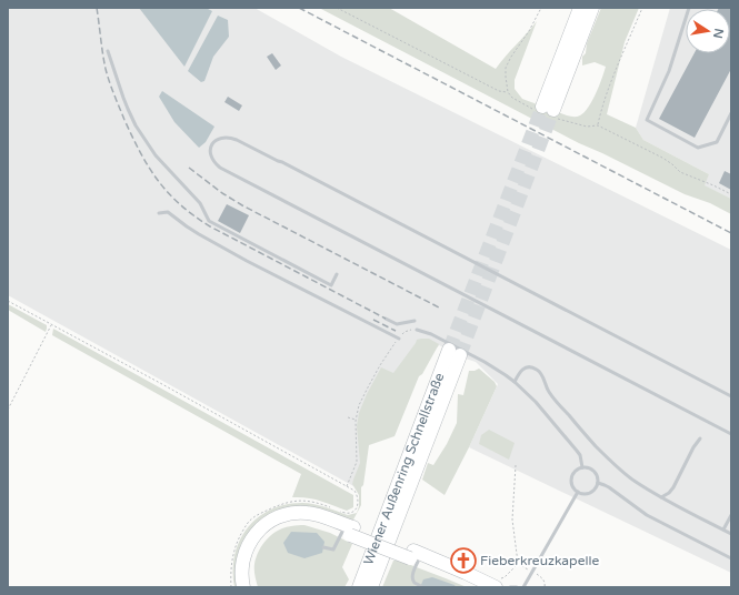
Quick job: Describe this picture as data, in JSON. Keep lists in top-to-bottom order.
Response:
{
  "streets": {
    "highway": ["Wiener Außenring Schnellstraße"]
  },
  "places": {
    "church": ["Fieberkreuzkapelle"]
  },
  "north": "right"
}
